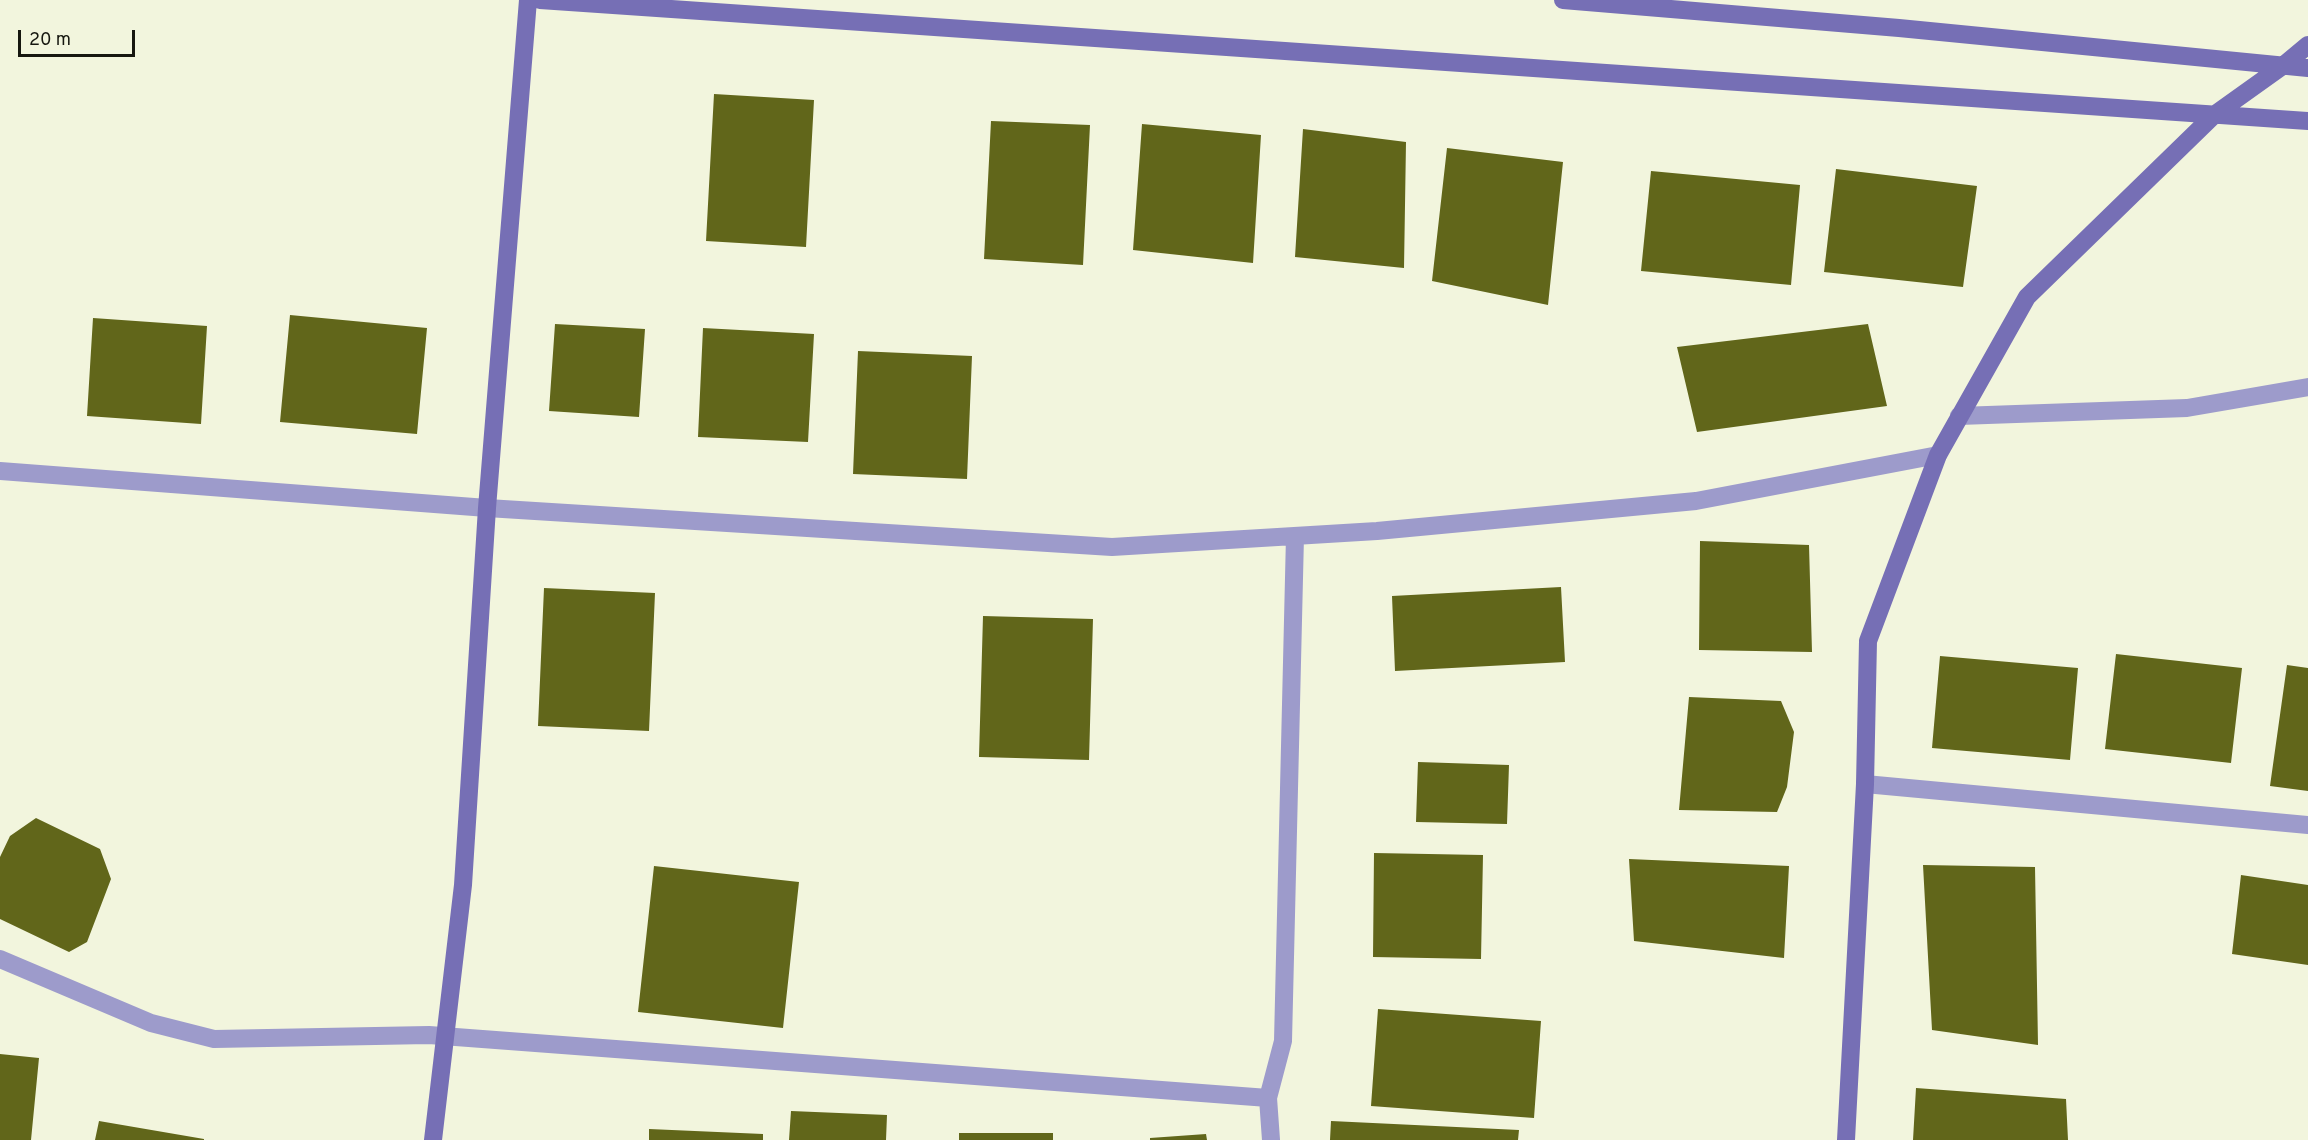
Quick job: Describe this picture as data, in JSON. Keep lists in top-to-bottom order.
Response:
{
  "scale_bar": "20 m"
}
